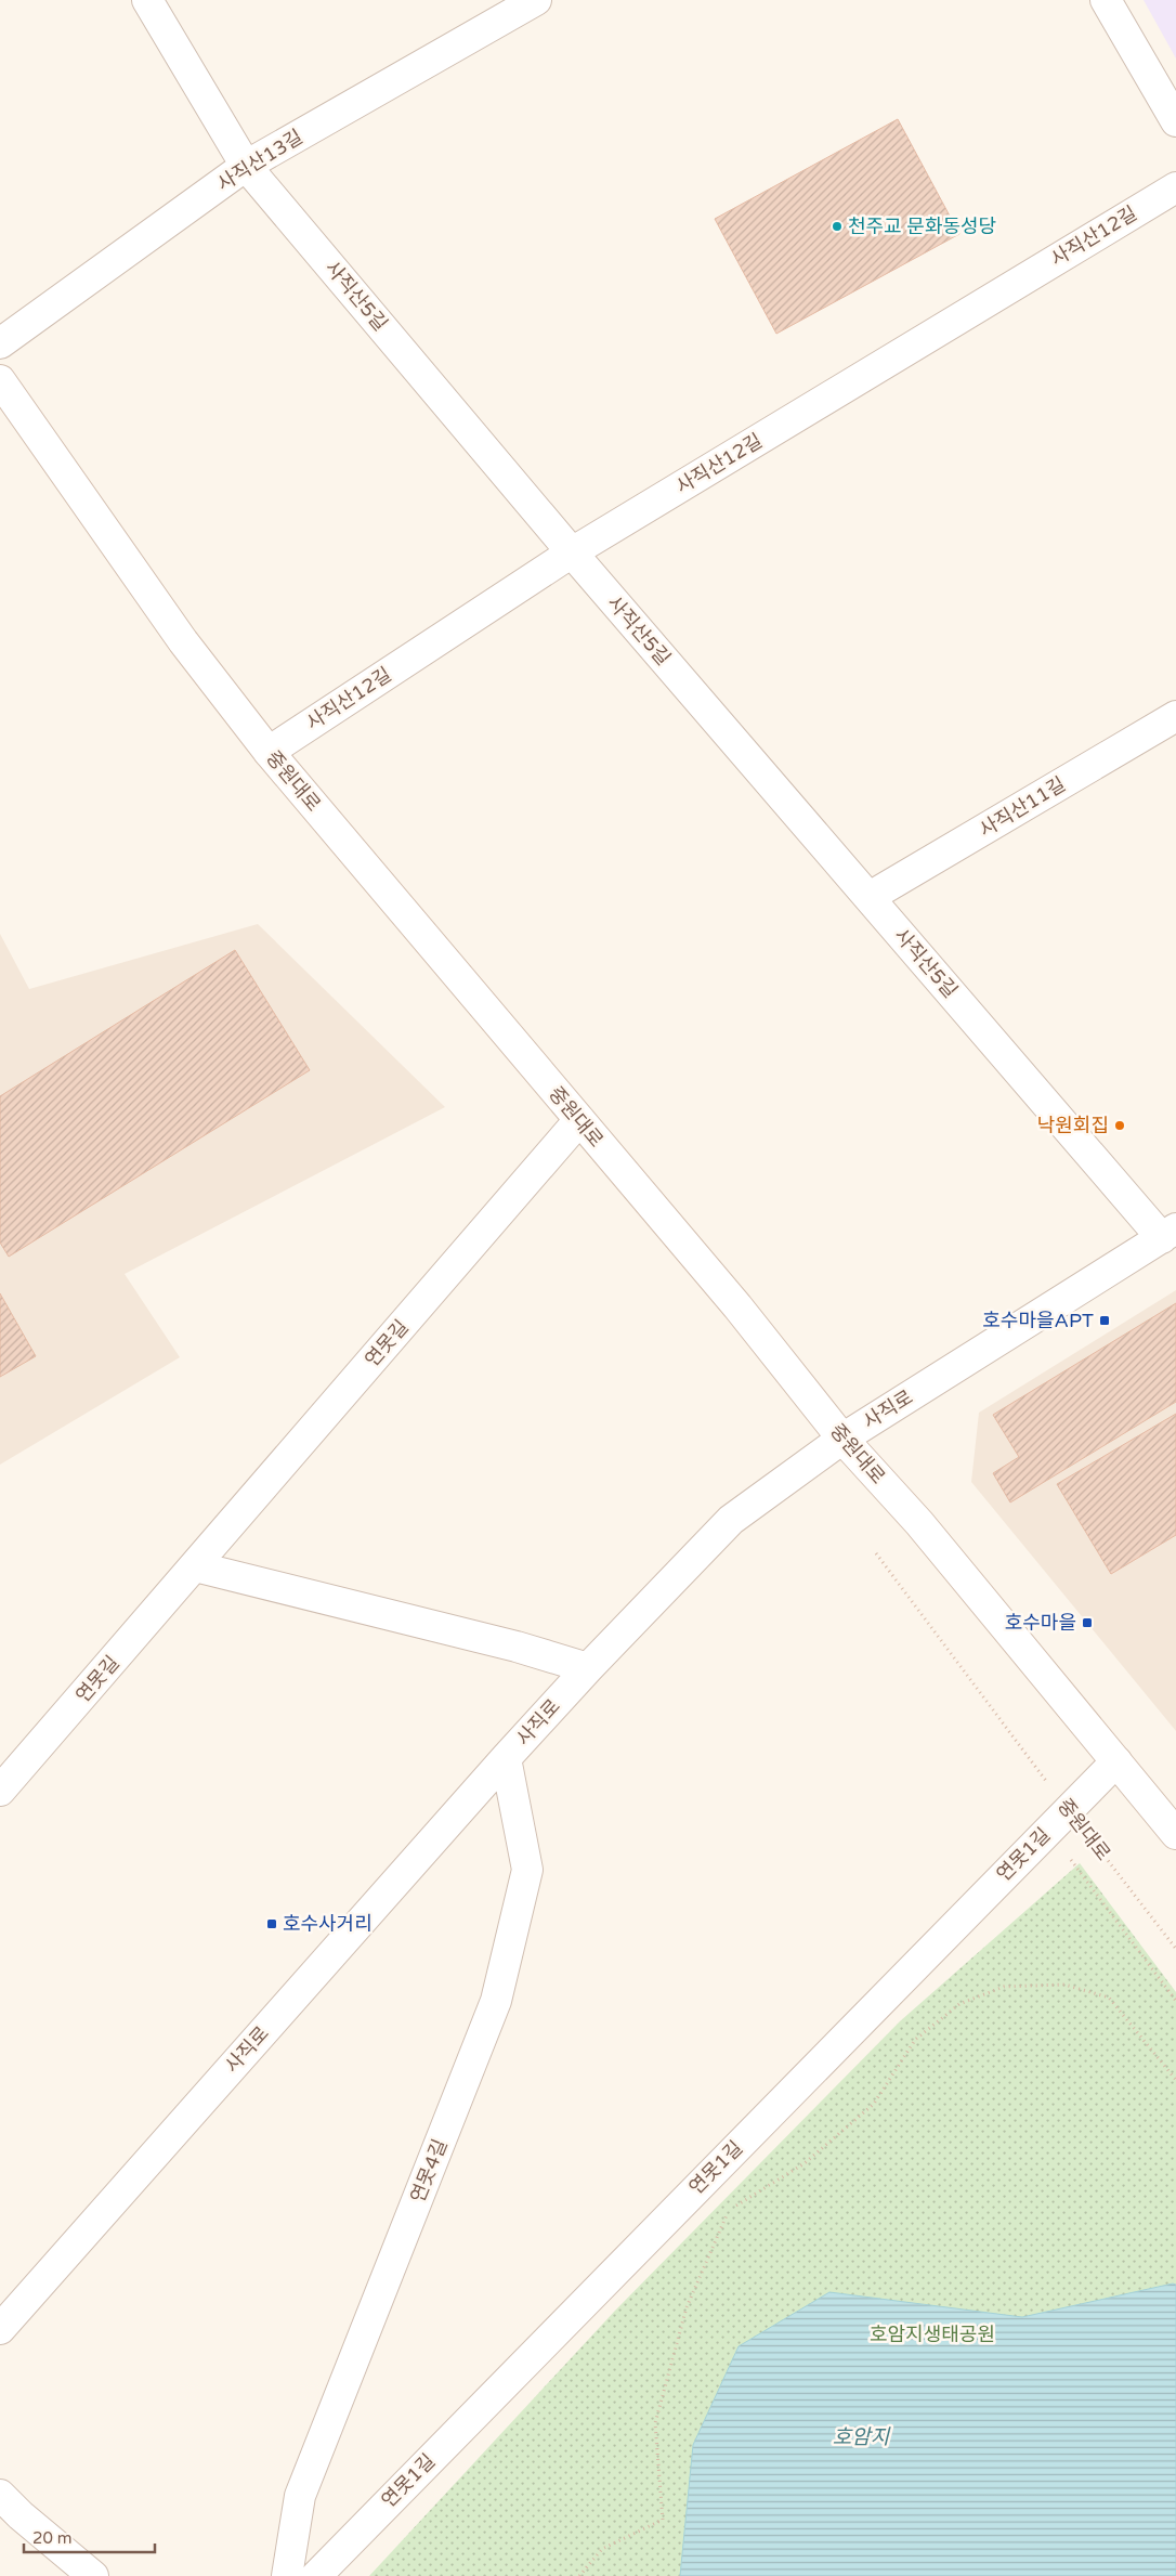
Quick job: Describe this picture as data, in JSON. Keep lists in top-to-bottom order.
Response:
{
  "streets": {
    "street": [
      "사직산13길",
      "사직산12길",
      "사직산5길",
      "중원대로",
      "사직산11길",
      "연못길",
      "사직로",
      "연못1길",
      "연못4길"
    ]
  },
  "crossings": [
    ["사직산13길", "사직산5길"],
    ["사직산12길", "사직산5길"],
    ["사직산12길", "중원대로"],
    ["사직산5길", "사직산11길"],
    ["사직산5길", "사직로"],
    ["중원대로", "연못길"],
    ["중원대로", "사직로"],
    ["중원대로", "연못1길"],
    ["사직로", "연못4길"]
  ],
  "water": ["호암지"],
  "parks": ["호암지생태공원"],
  "places": {
    "other": ["천주교 문화동성당", "낙원회집"],
    "transit": ["호수마을APT", "호수마을", "호수사거리"]
  },
  "scale_bar": "20 m"
}
